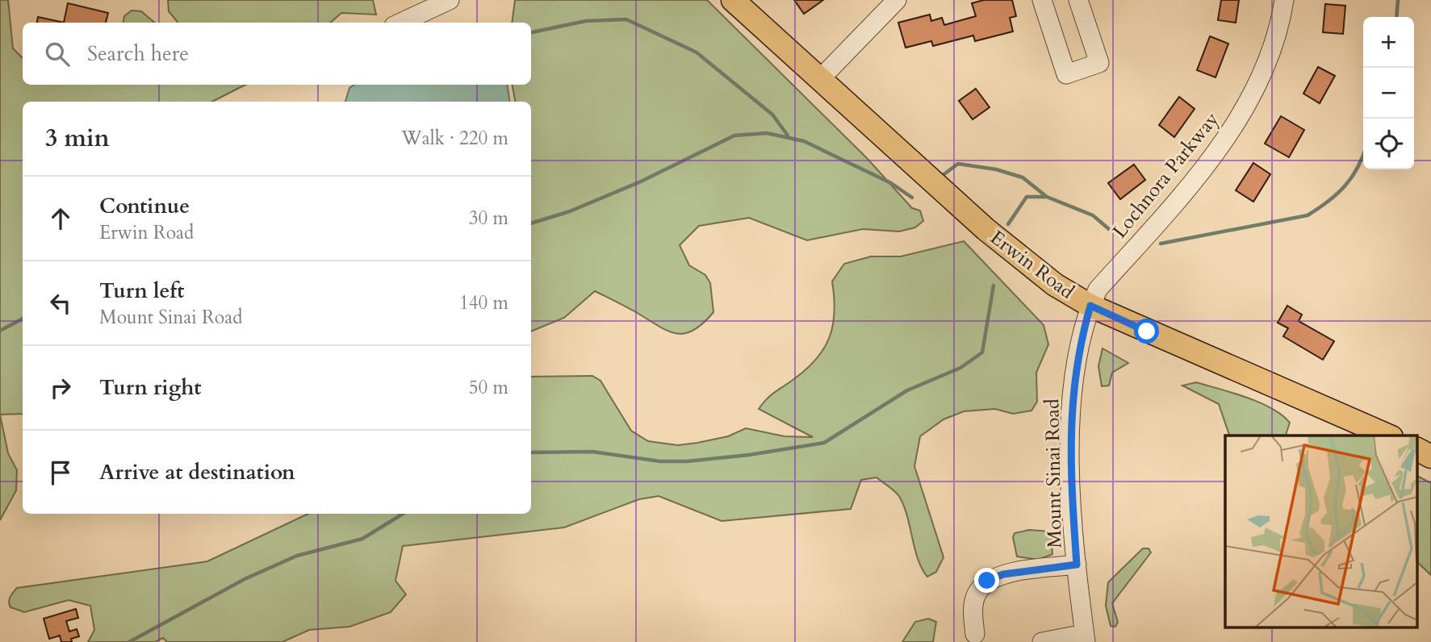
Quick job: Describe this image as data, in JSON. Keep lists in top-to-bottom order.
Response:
{
  "streets": {
    "main road": ["Erwin Road"],
    "street": ["Lochnora Parkway", "Mount Sinai Road"]
  },
  "crossings": [
    ["Lochnora Parkway", "Erwin Road"],
    ["Lochnora Parkway", "Mount Sinai Road"],
    ["Erwin Road", "Mount Sinai Road"]
  ],
  "page": {
    "map_buttons": ["+", "−"],
    "search": "Search here",
    "heading": ["3 min", "Walk · 220 m"],
    "list": [
      ["Continue", "Erwin Road", "30 m"],
      ["Turn left", "Mount Sinai Road", "140 m"],
      ["Turn right", "50 m"],
      "Arrive at destination"
    ]
  }
}
